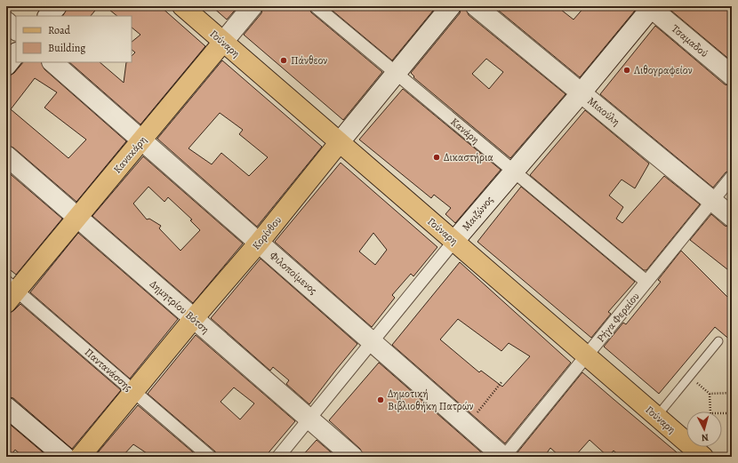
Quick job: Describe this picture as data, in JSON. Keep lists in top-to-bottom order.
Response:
{
  "streets": {
    "main road": ["Γούναρη", "Κανακάρη", "Κορίνθου"],
    "street": [
      "Τσαμαδού",
      "Μιαούλη",
      "Κανάρη",
      "Μαιζώνος",
      "Φιλοποίμενος",
      "Δημητρίου Βότση",
      "Ρήγα Φεραίου",
      "Παντανάσσης"
    ]
  },
  "crossings": [
    ["Τσαμαδού", "Μαιζώνος"],
    ["Γούναρη", "Κανακάρη"],
    ["Γούναρη", "Μαιζώνος"],
    ["Γούναρη", "Κορίνθου"],
    ["Γούναρη", "Ρήγα Φεραίου"],
    ["Μιαούλη", "Μαιζώνος"],
    ["Μιαούλη", "Ρήγα Φεραίου"],
    ["Κανάρη", "Μαιζώνος"],
    ["Κανάρη", "Κορίνθου"],
    ["Κανάρη", "Ρήγα Φεραίου"],
    ["Κανακάρη", "Φιλοποίμενος"],
    ["Κανακάρη", "Δημητρίου Βότση"],
    ["Κανακάρη", "Παντανάσσης"],
    ["Μαιζώνος", "Φιλοποίμενος"],
    ["Μαιζώνος", "Δημητρίου Βότση"],
    ["Κορίνθου", "Φιλοποίμενος"],
    ["Κορίνθου", "Δημητρίου Βότση"],
    ["Κορίνθου", "Παντανάσσης"],
    ["Φιλοποίμενος", "Ρήγα Φεραίου"]
  ],
  "places": [
    "Πάνθεον",
    "Λιθογραφείον",
    "Δικαστήρια",
    "Δημοτική Βιβλιοθήκη Πατρών"
  ],
  "legend": ["Road", "Building"],
  "north": "bottom"
}
